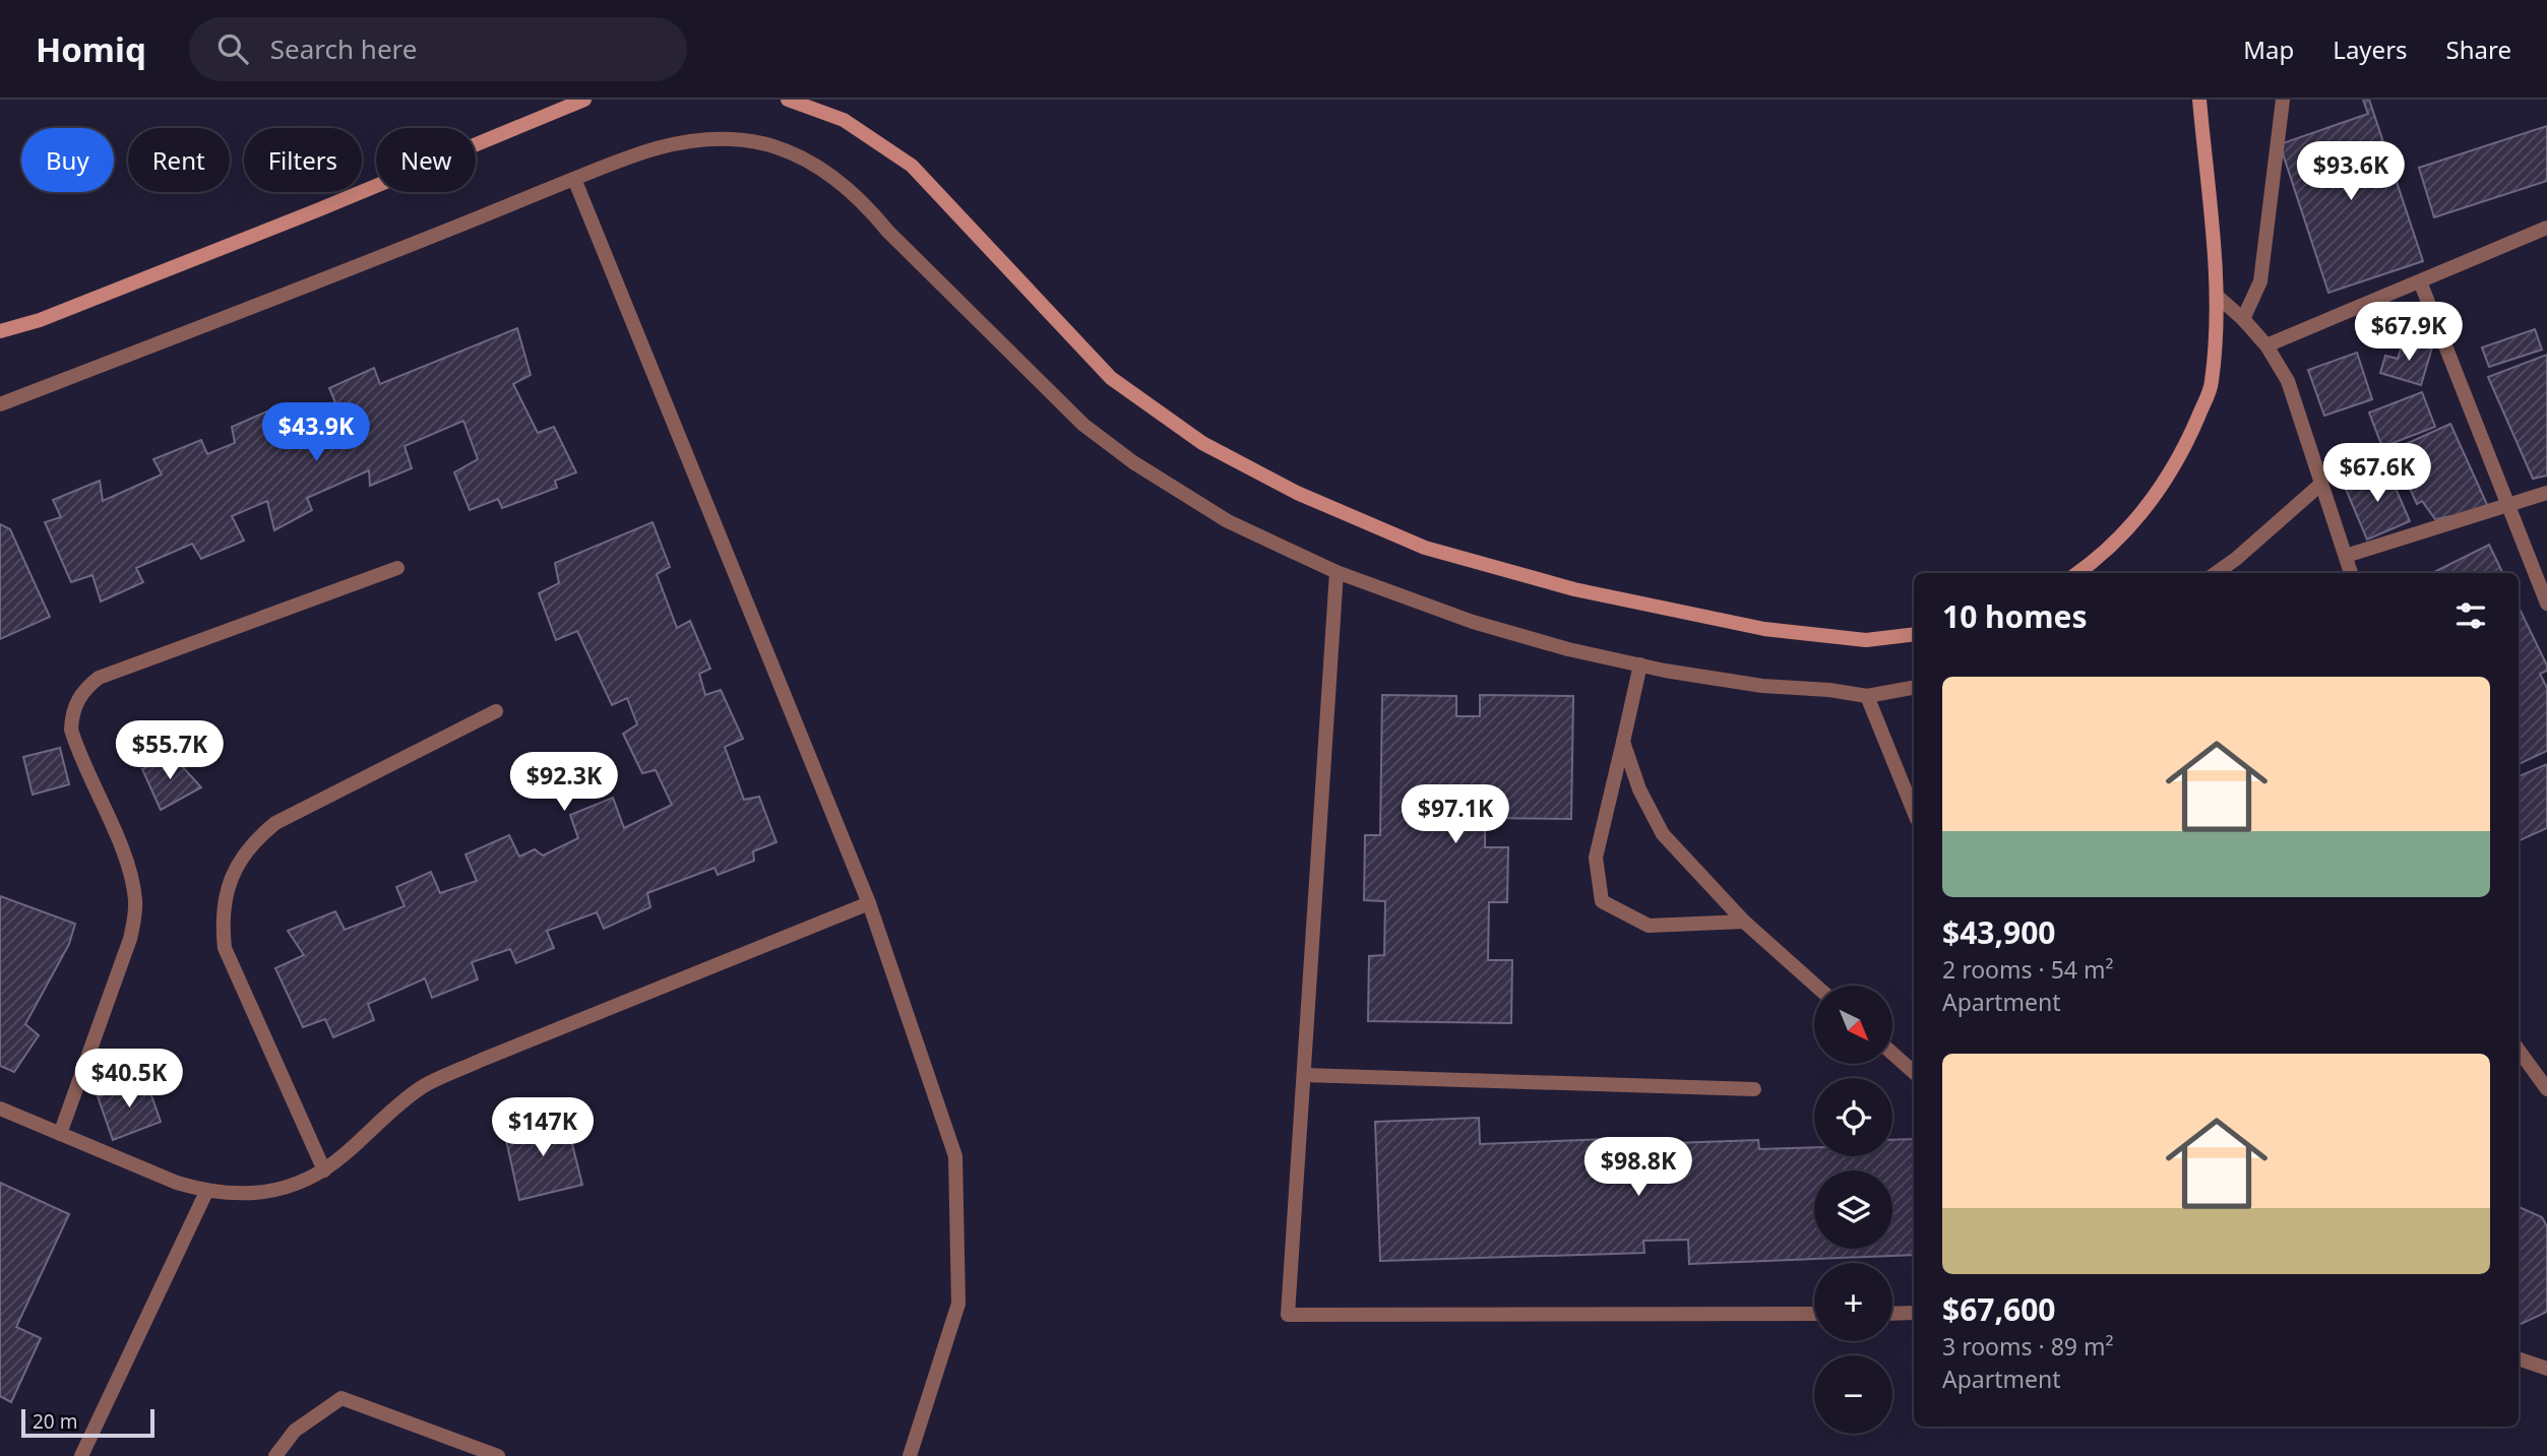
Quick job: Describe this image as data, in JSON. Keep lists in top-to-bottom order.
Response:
{
  "scale_bar": "20 m",
  "north": "bottom right",
  "page": {
    "header": "Homiq",
    "search": "Search here",
    "nav": ["Map", "Layers", "Share"],
    "chip": [
      "Buy",
      "Rent",
      "Filters",
      "New"
    ],
    "price": [
      "$93.6K",
      "$67.9K",
      "$43.9K",
      "$67.6K",
      "$55.7K",
      "$92.3K",
      "$97.1K",
      "$40.5K",
      "$147K",
      "$98.8K"
    ],
    "heading": "10 homes",
    "list": [
      {
        "name": "$43,900",
        "note": "2 rooms · 54 m² · Apartment"
      },
      {
        "name": "$67,600",
        "note": "3 rooms · 89 m² · Apartment"
      }
    ],
    "map_buttons": ["+", "−"],
    "scale": "20 m"
  }
}
